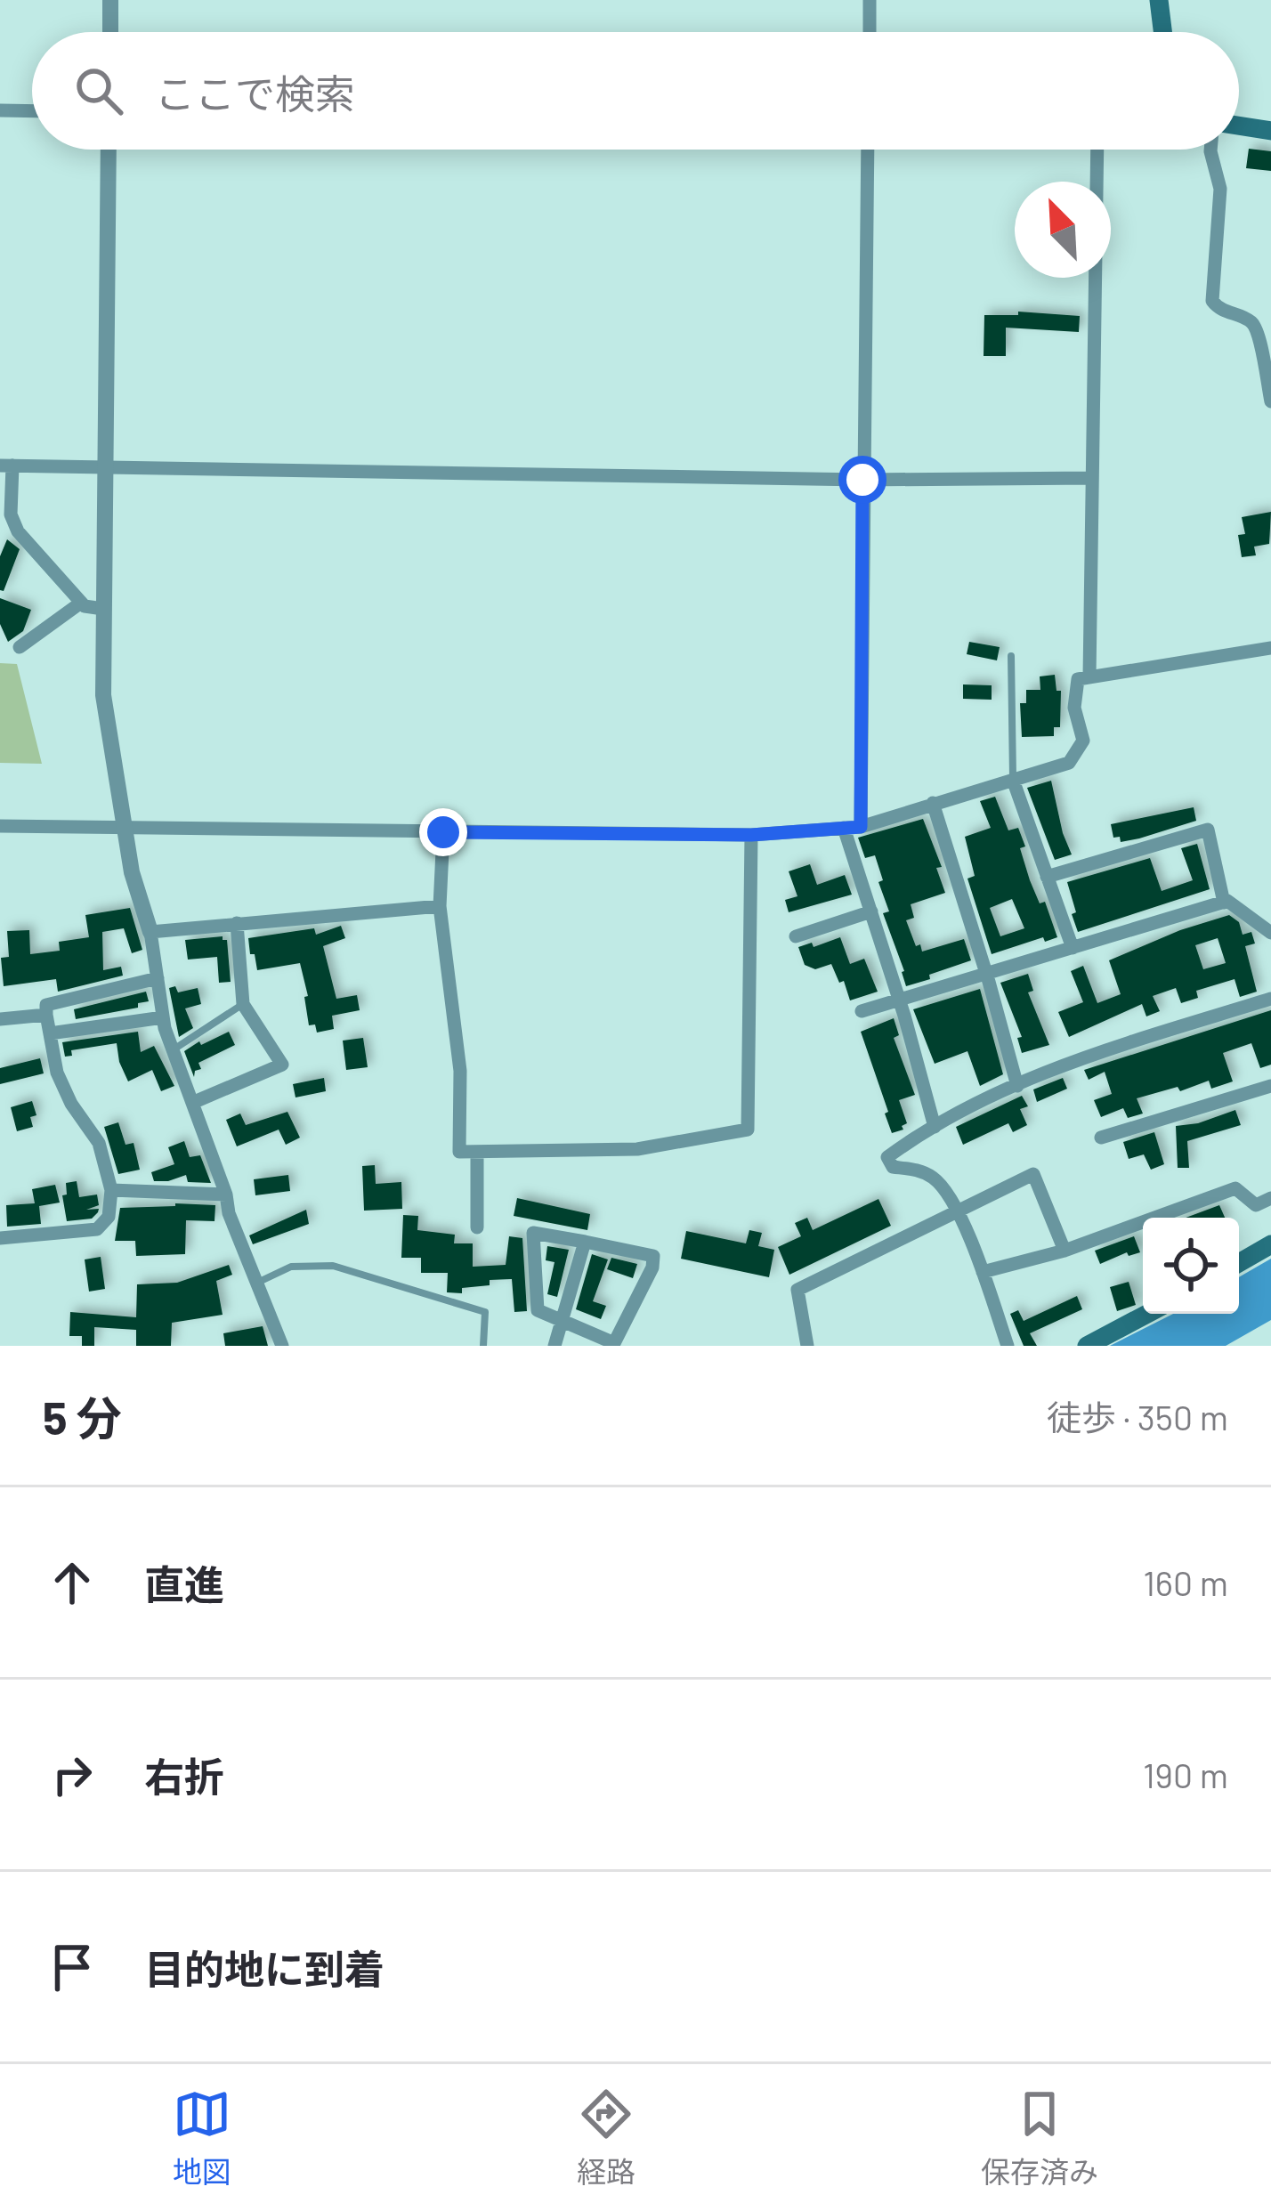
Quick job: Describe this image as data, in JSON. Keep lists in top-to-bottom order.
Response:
{
  "north": "top left",
  "page": {
    "search": "ここで検索",
    "heading": ["5 分", "徒歩 · 350 m"],
    "list": [
      ["直進", "160 m"],
      ["右折", "190 m"],
      "目的地に到着"
    ],
    "nav": ["地図", "経路", "保存済み"]
  }
}
